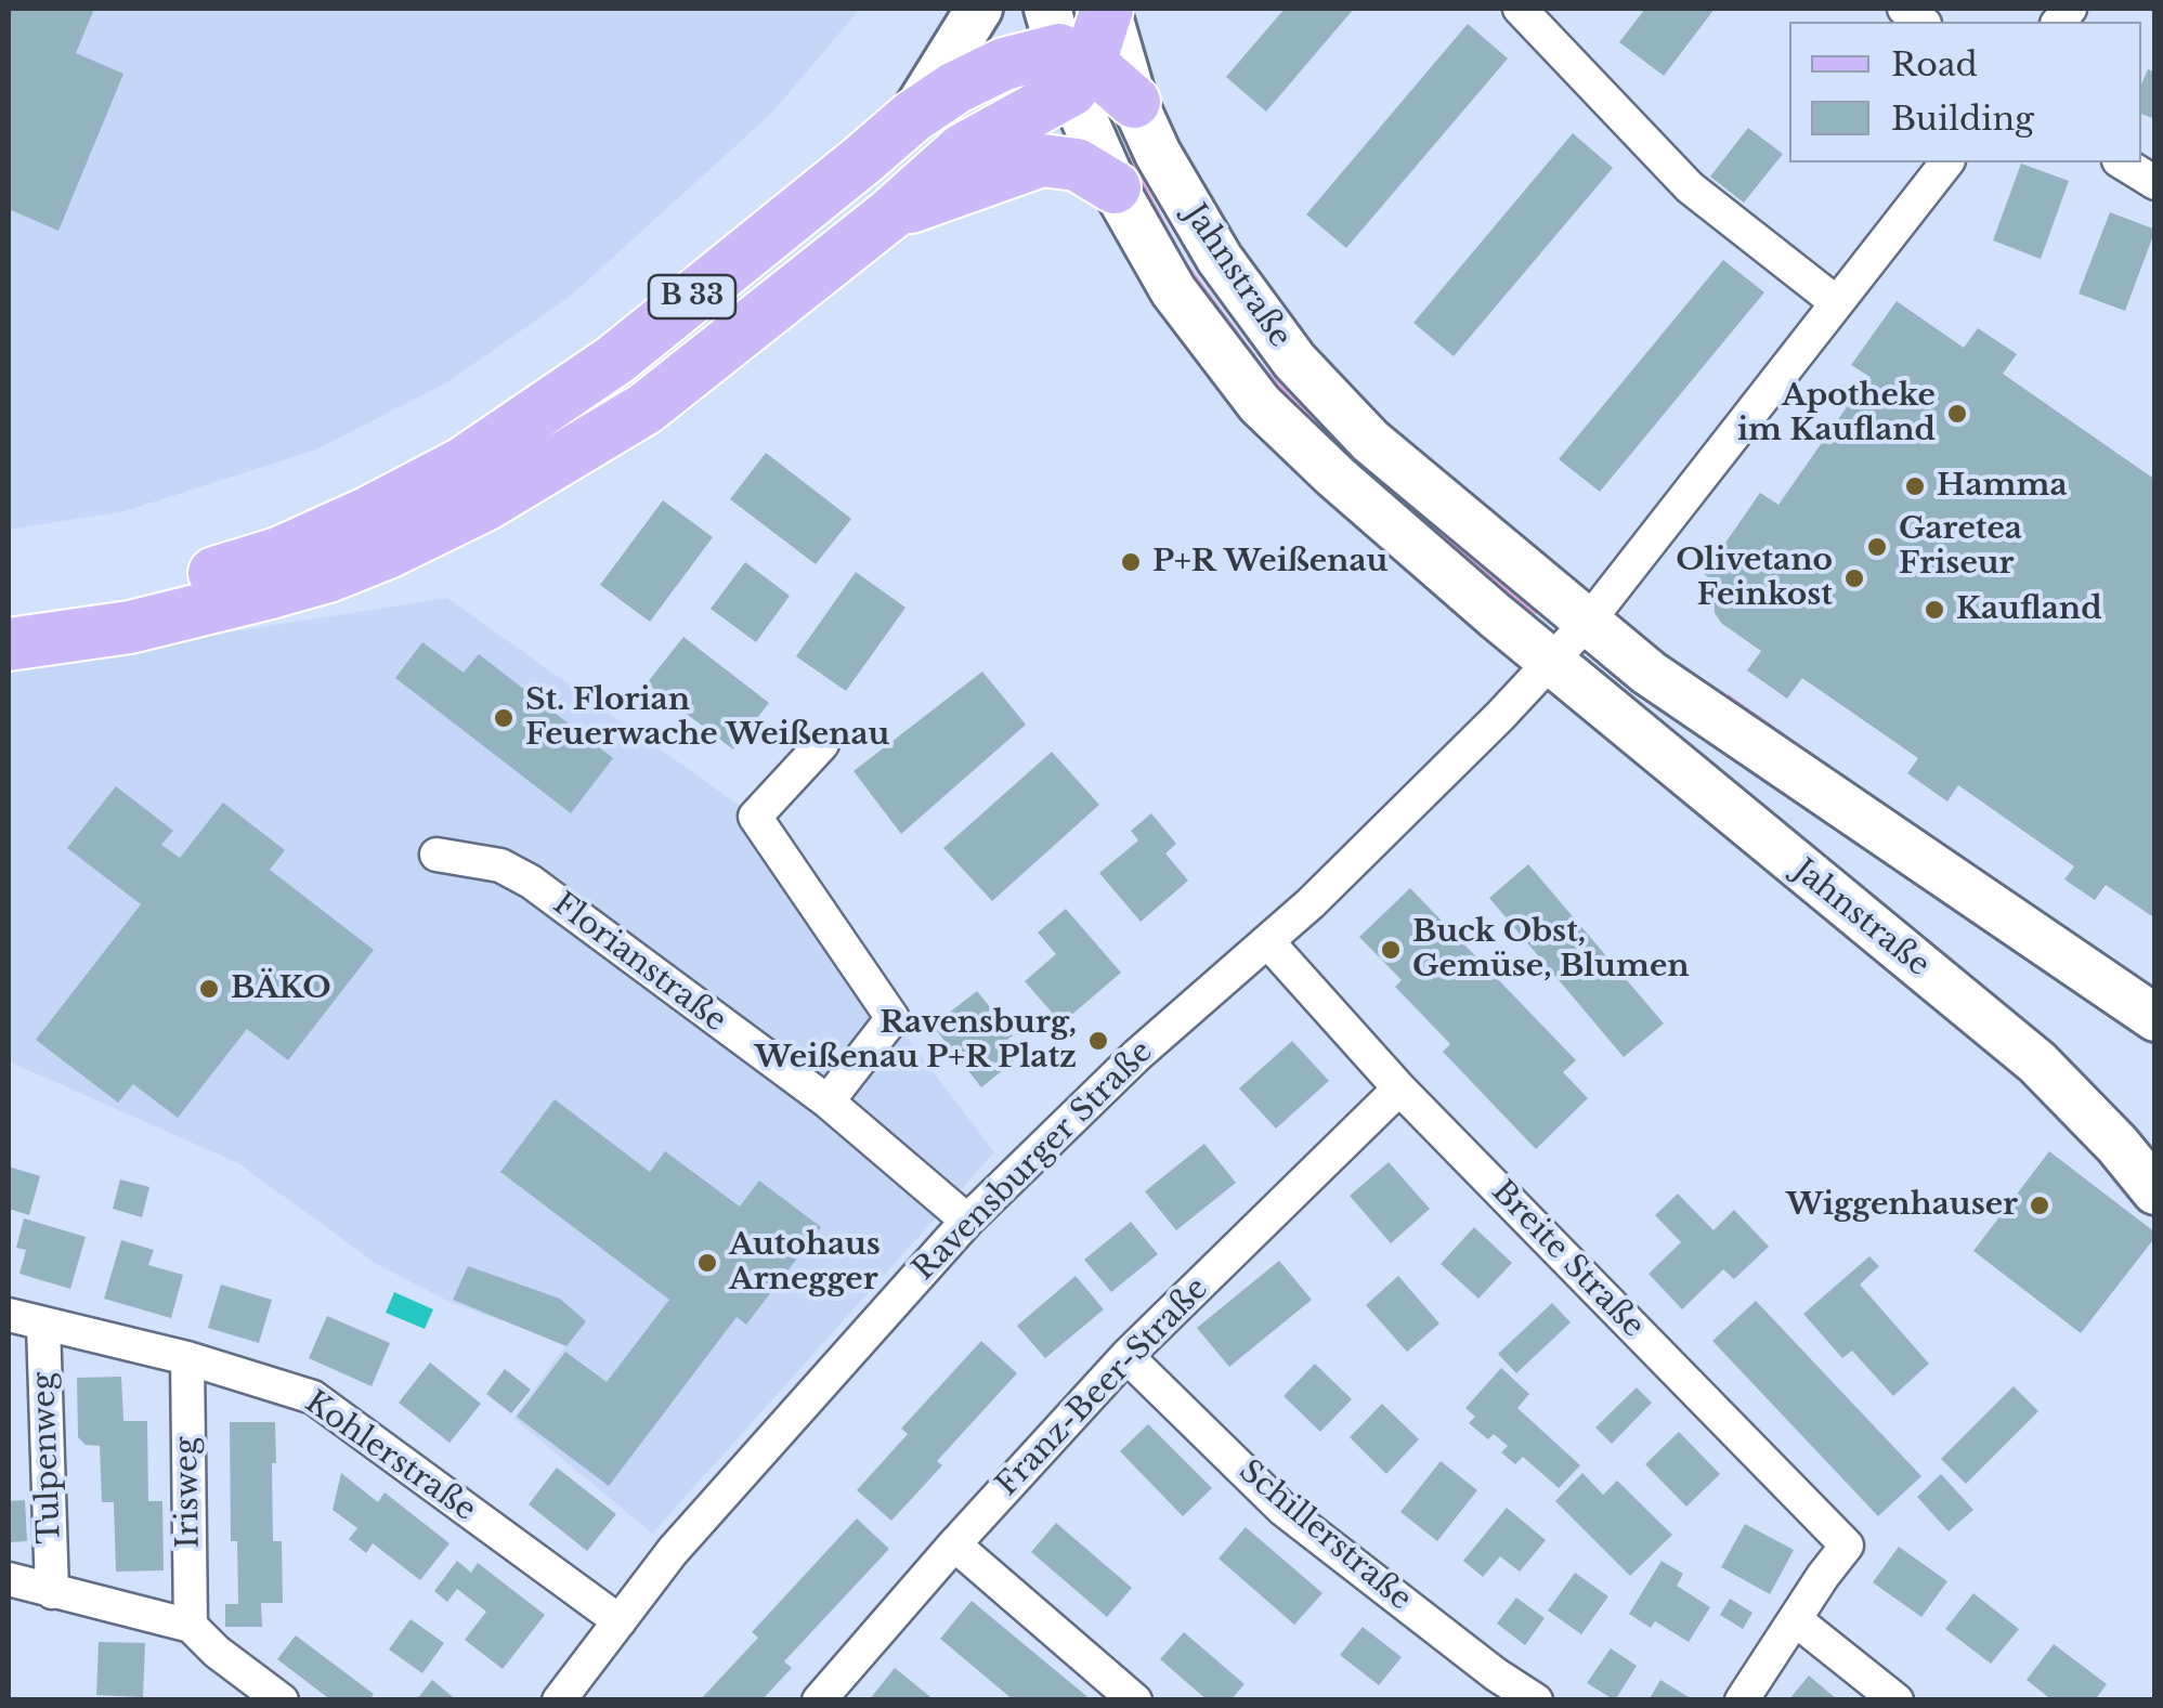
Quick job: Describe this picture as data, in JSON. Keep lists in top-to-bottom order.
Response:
{
  "streets": {
    "main road": ["Jahnstraße", "B 33"],
    "street": [
      "Florianstraße",
      "Ravensburger Straße",
      "Breite Straße",
      "Franz-Beer-Straße",
      "Kohlerstraße",
      "Tulpenweg",
      "Irisweg",
      "Schillerstraße"
    ]
  },
  "crossings": [
    ["Jahnstraße", "B 33"],
    ["Jahnstraße", "Ravensburger Straße"],
    ["Florianstraße", "Ravensburger Straße"],
    ["Ravensburger Straße", "Breite Straße"],
    ["Ravensburger Straße", "Kohlerstraße"],
    ["Breite Straße", "Franz-Beer-Straße"],
    ["Franz-Beer-Straße", "Schillerstraße"],
    ["Kohlerstraße", "Tulpenweg"],
    ["Kohlerstraße", "Irisweg"]
  ],
  "places": [
    "Apotheke im Kaufland",
    "Hamma",
    "Garetea Friseur",
    "P+R Weißenau",
    "Olivetano Feinkost",
    "Kaufland",
    "St. Florian Feuerwache Weißenau",
    "Buck Obst, Gemüse, Blumen",
    "BÄKO",
    "Ravensburg, Weißenau P+R Platz",
    "Wiggenhauser",
    "Autohaus Arnegger"
  ],
  "legend": ["Road", "Building"]
}
